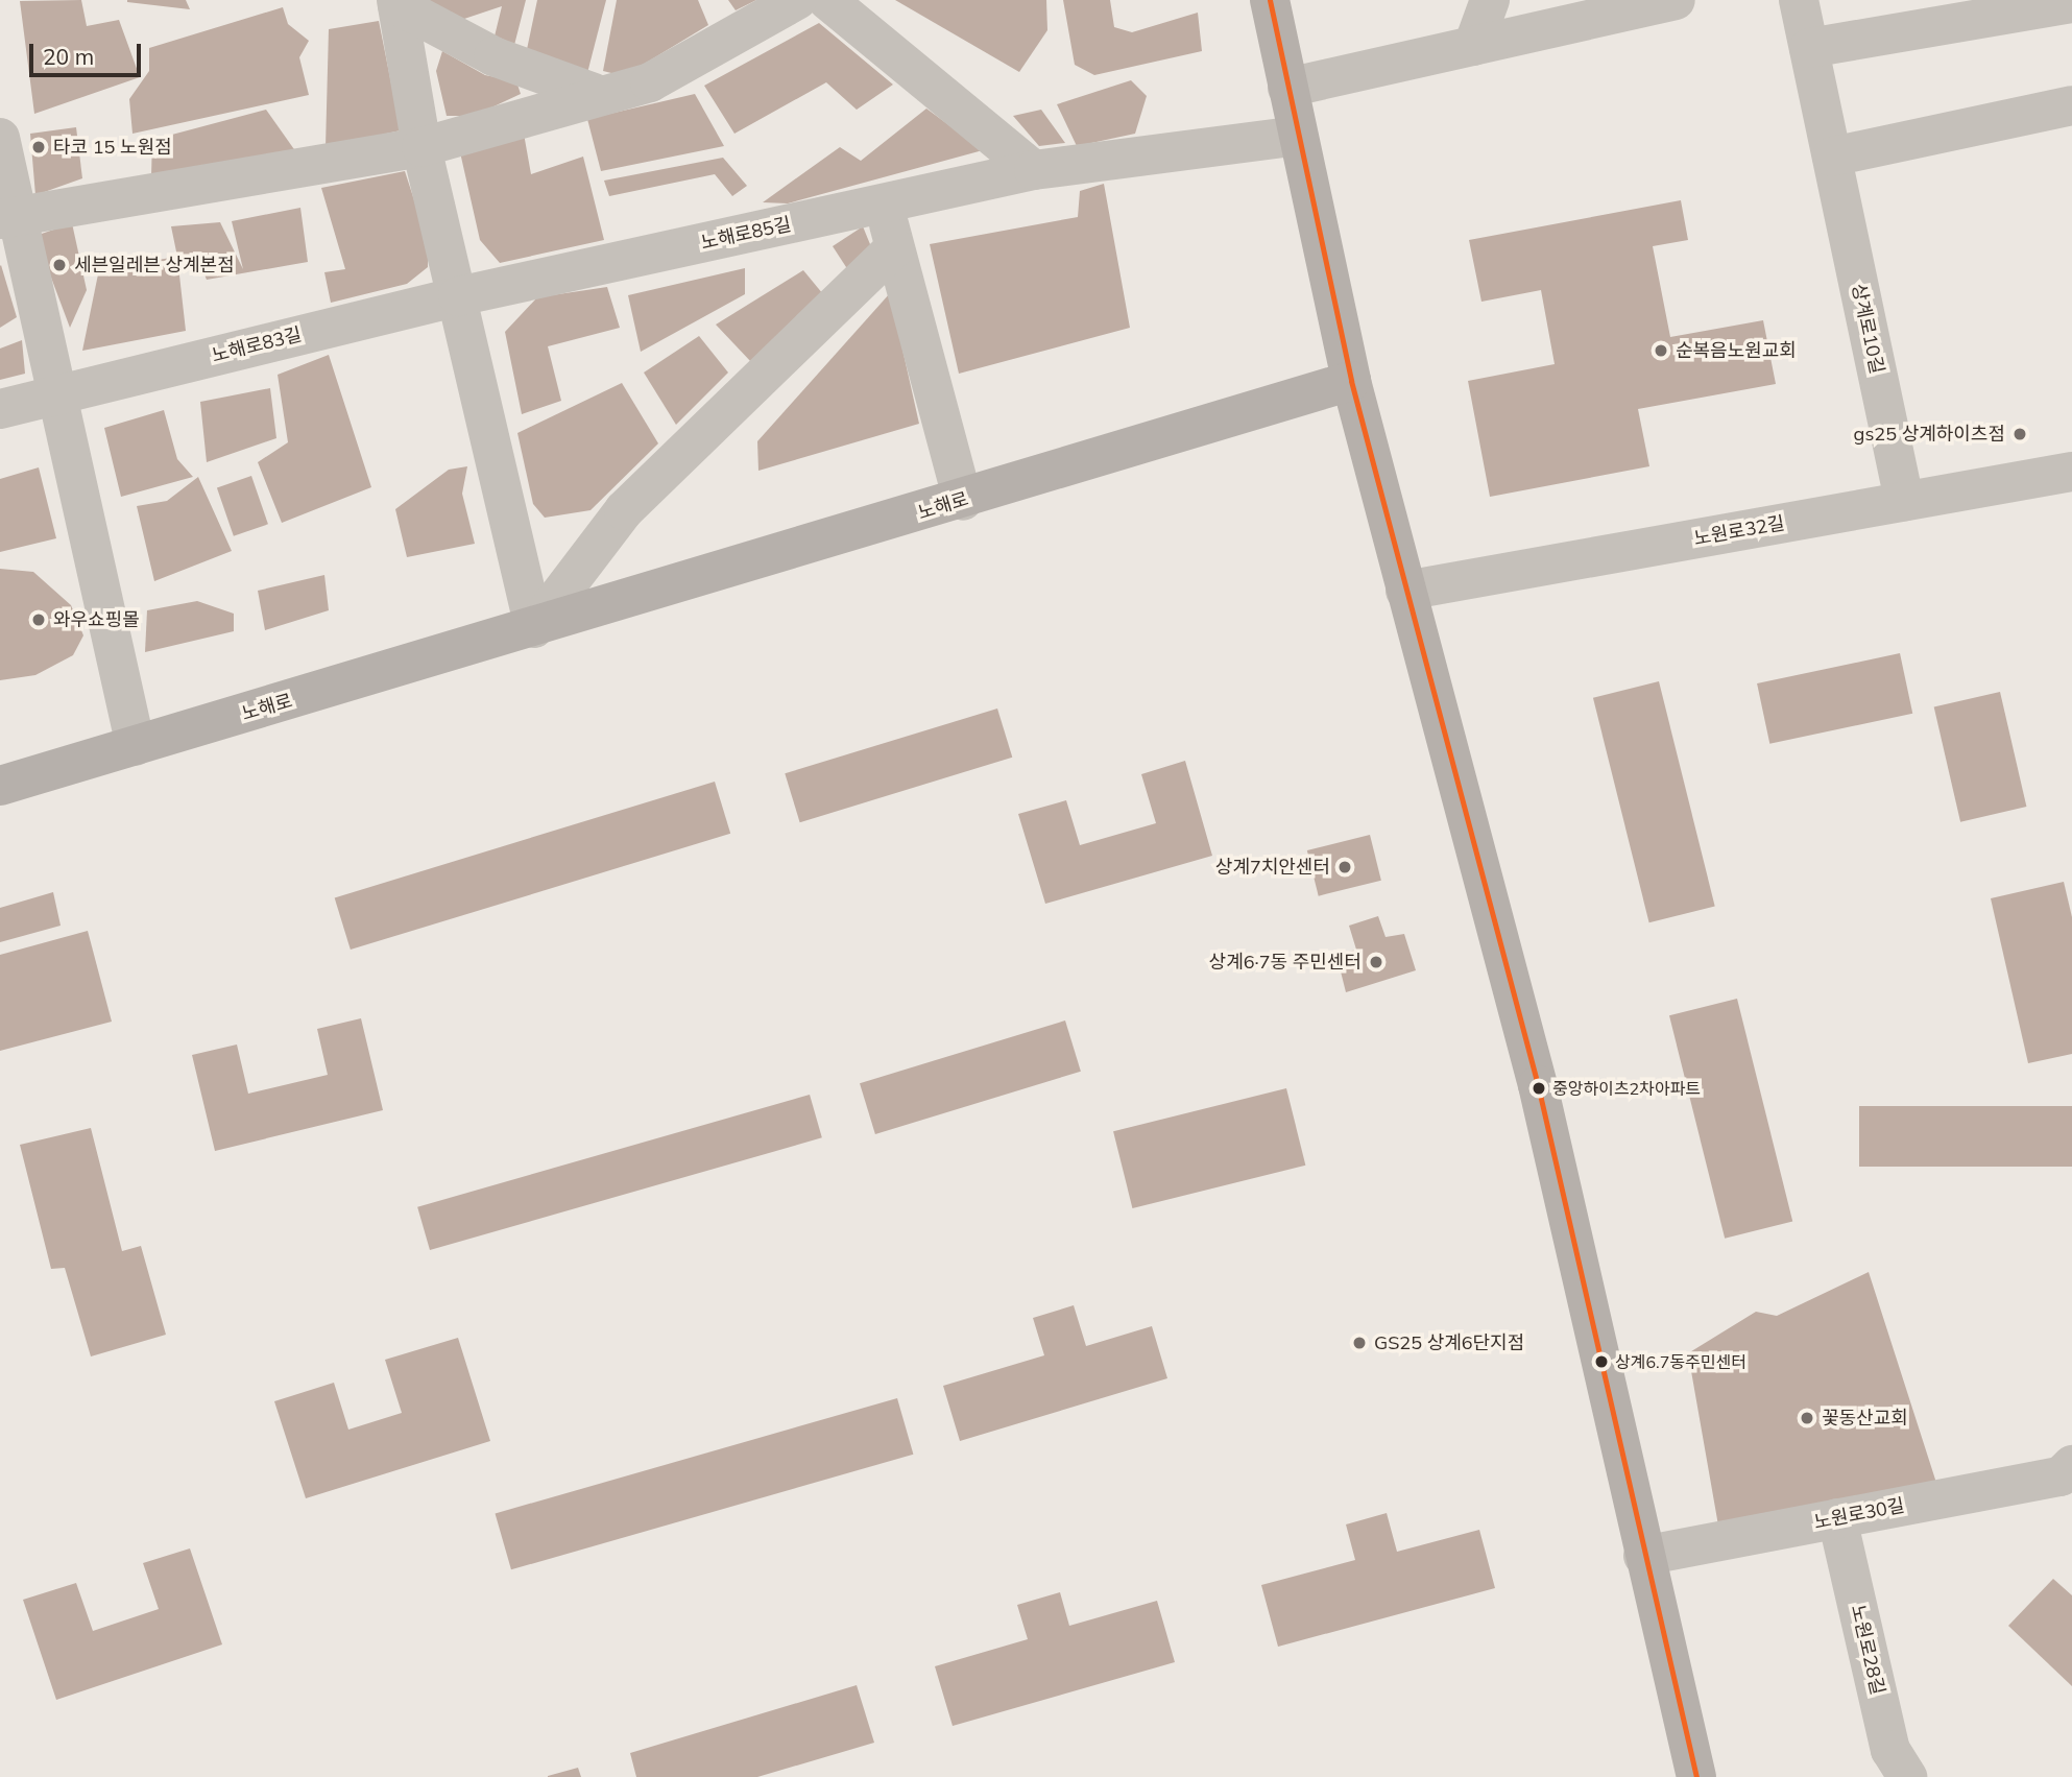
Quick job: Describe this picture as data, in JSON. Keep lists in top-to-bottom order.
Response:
{
  "streets": {
    "main road": ["노해로"],
    "street": [
      "노해로85길",
      "상계로10길",
      "노해로83길",
      "노원로32길",
      "노원로30길",
      "노원로28길"
    ]
  },
  "crossings": [
    ["노해로85길", "노해로83길"],
    ["상계로10길", "노원로32길"],
    ["노원로30길", "노원로28길"]
  ],
  "places": [
    "타코 15 노원점",
    "세븐일레븐 상계본점",
    "순복음노원교회",
    "gs25 상계하이츠점",
    "와우쇼핑몰",
    "상계7치안센터",
    "상계6·7동 주민센터",
    "중앙하이츠2차아파트",
    "GS25 상계6단지점",
    "상계6.7동주민센터",
    "꽃동산교회"
  ],
  "scale_bar": "20 m"
}
